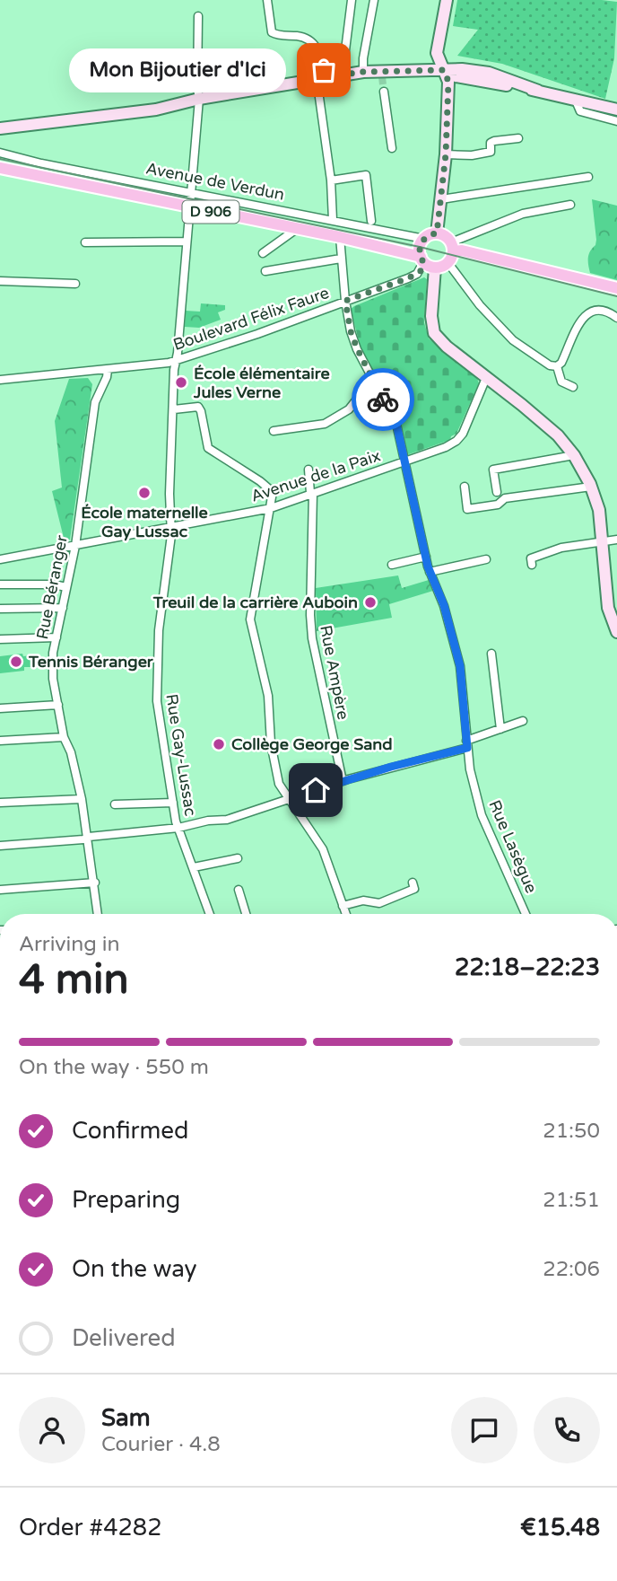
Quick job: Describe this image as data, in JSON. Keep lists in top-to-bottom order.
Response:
{
  "streets": {
    "main road": ["Avenue de Verdun", "D 906"],
    "street": [
      "Boulevard Félix Faure",
      "Avenue de la Paix",
      "Rue Béranger",
      "Rue Ampère",
      "Rue Gay-Lussac",
      "Rue Lasègue"
    ]
  },
  "crossings": [
    ["Avenue de Verdun", "Boulevard Félix Faure"],
    ["Avenue de Verdun", "Rue Gay-Lussac"],
    ["Avenue de Verdun", "Rue Lasègue"],
    ["Boulevard Félix Faure", "Rue Béranger"],
    ["Boulevard Félix Faure", "Rue Gay-Lussac"],
    ["Boulevard Félix Faure", "Rue Lasègue"],
    ["Avenue de la Paix", "Rue Béranger"],
    ["Avenue de la Paix", "Rue Ampère"],
    ["Avenue de la Paix", "Rue Gay-Lussac"],
    ["Avenue de la Paix", "Rue Lasègue"]
  ],
  "places": [
    "Mon Bijoutier d'Ici",
    "École élémentaire Jules Verne",
    "École maternelle Gay Lussac",
    "Treuil de la carrière Auboin",
    "Tennis Béranger",
    "Collège George Sand"
  ],
  "page": {
    "bubble": "Mon Bijoutier d'Ici",
    "heading": ["4 min", "Arriving in", "22:18–22:23"],
    "panel": [
      "Sam",
      "Courier · 4.8",
      "Order #4282",
      "€15.48"
    ],
    "bar": "On the way · 550 m",
    "list": [
      ["Confirmed", "21:50"],
      ["Preparing", "21:51"],
      ["On the way", "22:06"],
      "Delivered"
    ]
  }
}
